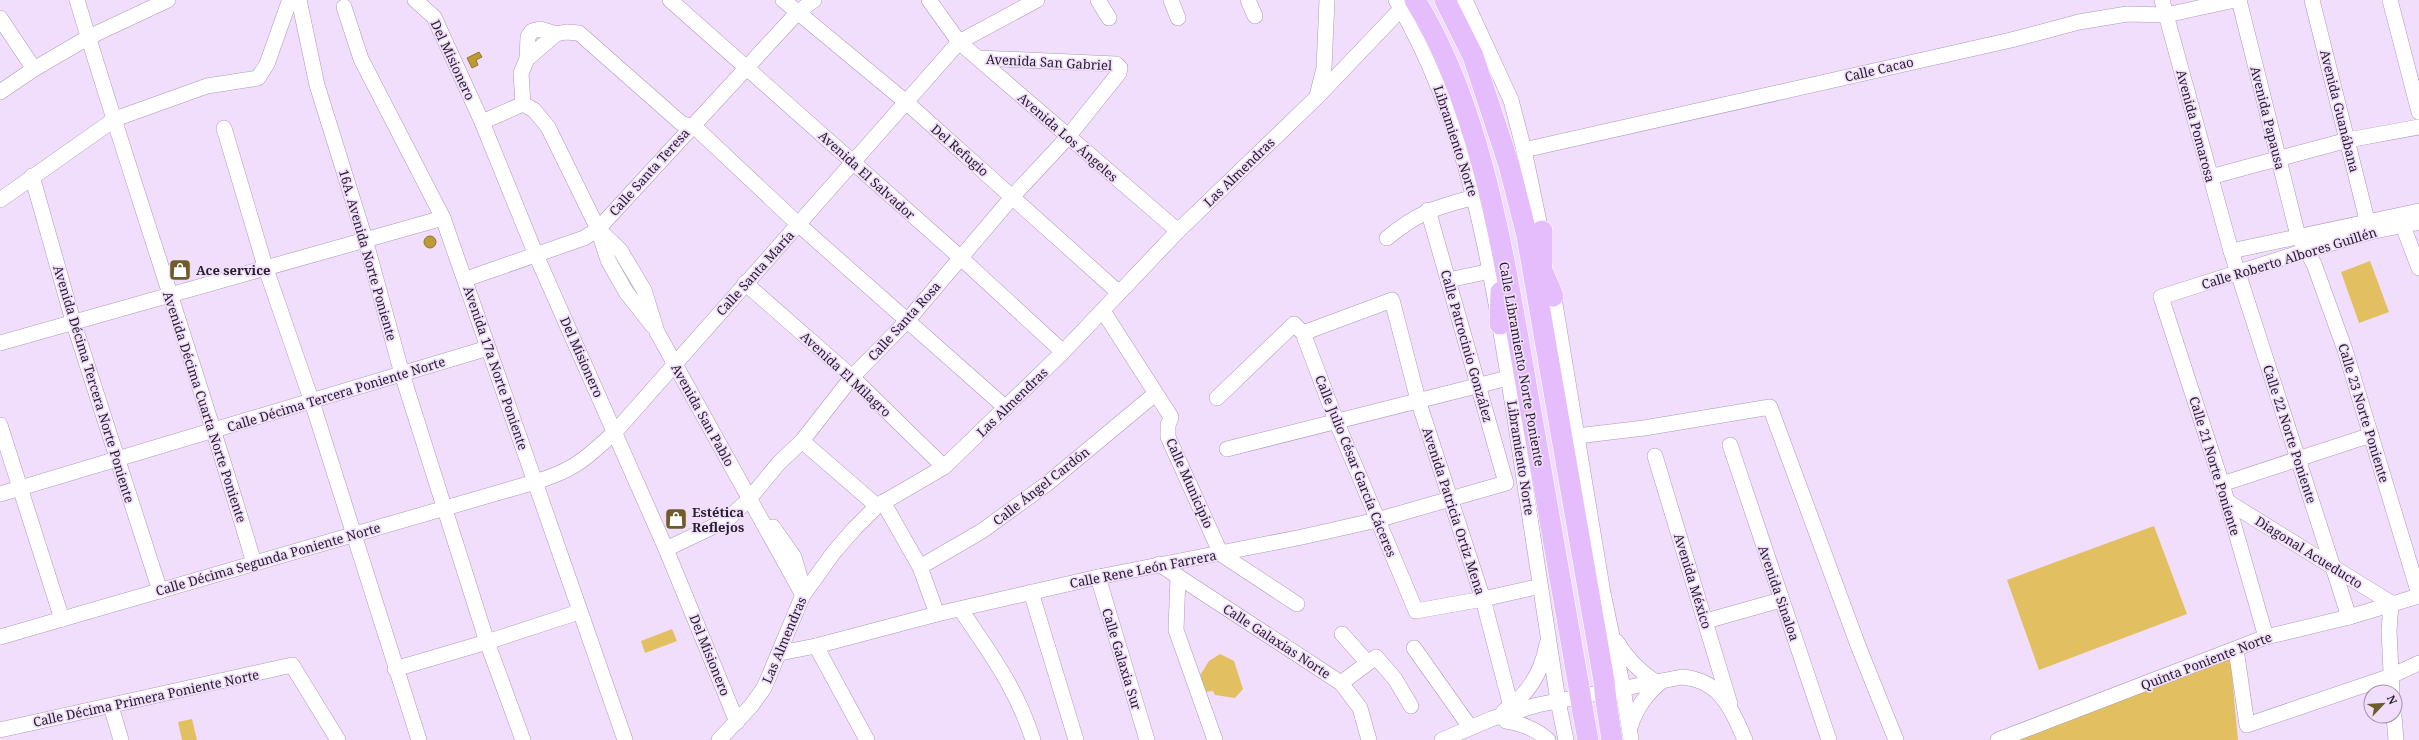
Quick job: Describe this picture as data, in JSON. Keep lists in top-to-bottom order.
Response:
{
  "streets": {
    "highway": ["Calle Libramiento Norte Poniente"],
    "street": [
      "Del Misionero",
      "Avenida San Gabriel",
      "Calle Cacao",
      "Avenida Guanábana",
      "Avenida Papausa",
      "Avenida Pomarosa",
      "Avenida Los Ángeles",
      "Libramiento Norte",
      "Del Refugio",
      "Calle Santa Teresa",
      "Las Almendras",
      "Avenida El Salvador",
      "16A. Avenida Norte Poniente",
      "Calle Roberto Albores Guillén",
      "Calle Santa María",
      "Calle Santa Rosa",
      "Calle Patrocinio González",
      "Avenida 17a Norte Poniente",
      "Avenida El Milagro",
      "Avenida Décima Tercera Norte Poniente",
      "Calle Décima Tercera Poniente Norte",
      "Avenida Décima Cuarta Norte Poniente",
      "Calle 23 Norte Poniente",
      "Avenida San Pablo",
      "Calle 22 Norte Poniente",
      "Calle Julio César García Cáceres",
      "Calle 21 Norte Poniente",
      "Calle Municipio",
      "Calle Ángel Cardón",
      "Avenida Patricia Ortiz Mena",
      "Diagonal Acueducto",
      "Calle Décima Segunda Poniente Norte",
      "Calle Rene León Farrera",
      "Avenida México",
      "Avenida Sinaloa",
      "Calle Galaxias Norte",
      "Calle Galaxia Sur",
      "Quinta Poniente Norte",
      "Calle Décima Primera Poniente Norte"
    ]
  },
  "crossings": [
    ["Del Misionero", "Calle Santa Teresa"],
    ["Del Misionero", "Las Almendras"],
    ["Del Misionero", "Calle Santa María"],
    ["Del Misionero", "Calle Santa Rosa"],
    ["Avenida San Gabriel", "Avenida Los Ángeles"],
    ["Avenida San Gabriel", "Calle Santa Rosa"],
    ["Calle Cacao", "Avenida Pomarosa"],
    ["Avenida Guanábana", "Calle Roberto Albores Guillén"],
    ["Avenida Papausa", "Calle Roberto Albores Guillén"],
    ["Avenida Papausa", "Calle 23 Norte Poniente"],
    ["Avenida Pomarosa", "Calle Roberto Albores Guillén"],
    ["Avenida Pomarosa", "Calle 22 Norte Poniente"],
    ["Avenida Los Ángeles", "Las Almendras"],
    ["Avenida Los Ángeles", "Calle Santa María"],
    ["Avenida Los Ángeles", "Calle Santa Rosa"],
    ["Libramiento Norte", "Las Almendras"],
    ["Libramiento Norte", "Calle Libramiento Norte Poniente"],
    ["Del Refugio", "Calle Santa Teresa"],
    ["Del Refugio", "Las Almendras"],
    ["Del Refugio", "Calle Santa María"],
    ["Del Refugio", "Calle Santa Rosa"],
    ["Calle Santa Teresa", "Avenida El Salvador"],
    ["Calle Santa Teresa", "Avenida 17a Norte Poniente"],
    ["Calle Santa Teresa", "Avenida San Pablo"],
    ["Las Almendras", "Avenida El Salvador"],
    ["Las Almendras", "Calle Libramiento Norte Poniente"],
    ["Las Almendras", "Avenida El Milagro"],
    ["Las Almendras", "Avenida San Pablo"],
    ["Las Almendras", "Calle Municipio"],
    ["Las Almendras", "Calle Rene León Farrera"],
    ["Avenida El Salvador", "Calle Santa María"],
    ["Avenida El Salvador", "Calle Santa Rosa"],
    ["16A. Avenida Norte Poniente", "Calle Décima Tercera Poniente Norte"],
    ["16A. Avenida Norte Poniente", "Calle Décima Segunda Poniente Norte"],
    ["Calle Roberto Albores Guillén", "Calle 23 Norte Poniente"],
    ["Calle Roberto Albores Guillén", "Calle 22 Norte Poniente"],
    ["Calle Roberto Albores Guillén", "Calle 21 Norte Poniente"],
    ["Calle Santa María", "Avenida 17a Norte Poniente"],
    ["Calle Santa María", "Avenida El Milagro"],
    ["Calle Santa María", "Avenida San Pablo"],
    ["Calle Santa María", "Calle Décima Segunda Poniente Norte"],
    ["Calle Santa Rosa", "Avenida El Milagro"],
    ["Calle Santa Rosa", "Avenida San Pablo"],
    ["Calle Patrocinio González", "Calle Rene León Farrera"],
    ["Avenida 17a Norte Poniente", "Calle Décima Tercera Poniente Norte"],
    ["Avenida 17a Norte Poniente", "Calle Décima Segunda Poniente Norte"],
    ["Avenida Décima Tercera Norte Poniente", "Calle Décima Tercera Poniente Norte"],
    ["Avenida Décima Tercera Norte Poniente", "Calle Décima Segunda Poniente Norte"],
    ["Calle Décima Tercera Poniente Norte", "Avenida Décima Cuarta Norte Poniente"],
    ["Avenida Décima Cuarta Norte Poniente", "Calle Décima Segunda Poniente Norte"],
    ["Calle 23 Norte Poniente", "Quinta Poniente Norte"],
    ["Calle 22 Norte Poniente", "Diagonal Acueducto"],
    ["Calle 22 Norte Poniente", "Quinta Poniente Norte"],
    ["Calle Julio César García Cáceres", "Avenida Patricia Ortiz Mena"],
    ["Calle Julio César García Cáceres", "Calle Rene León Farrera"],
    ["Calle 21 Norte Poniente", "Diagonal Acueducto"],
    ["Calle 21 Norte Poniente", "Quinta Poniente Norte"],
    ["Calle Municipio", "Calle Ángel Cardón"],
    ["Calle Municipio", "Calle Rene León Farrera"],
    ["Avenida Patricia Ortiz Mena", "Calle Rene León Farrera"],
    ["Diagonal Acueducto", "Quinta Poniente Norte"],
    ["Calle Rene León Farrera", "Calle Galaxias Norte"],
    ["Calle Rene León Farrera", "Calle Galaxia Sur"]
  ],
  "places": {
    "shop": ["Ace service", "Estética Reflejos"]
  },
  "north": "top right"
}
